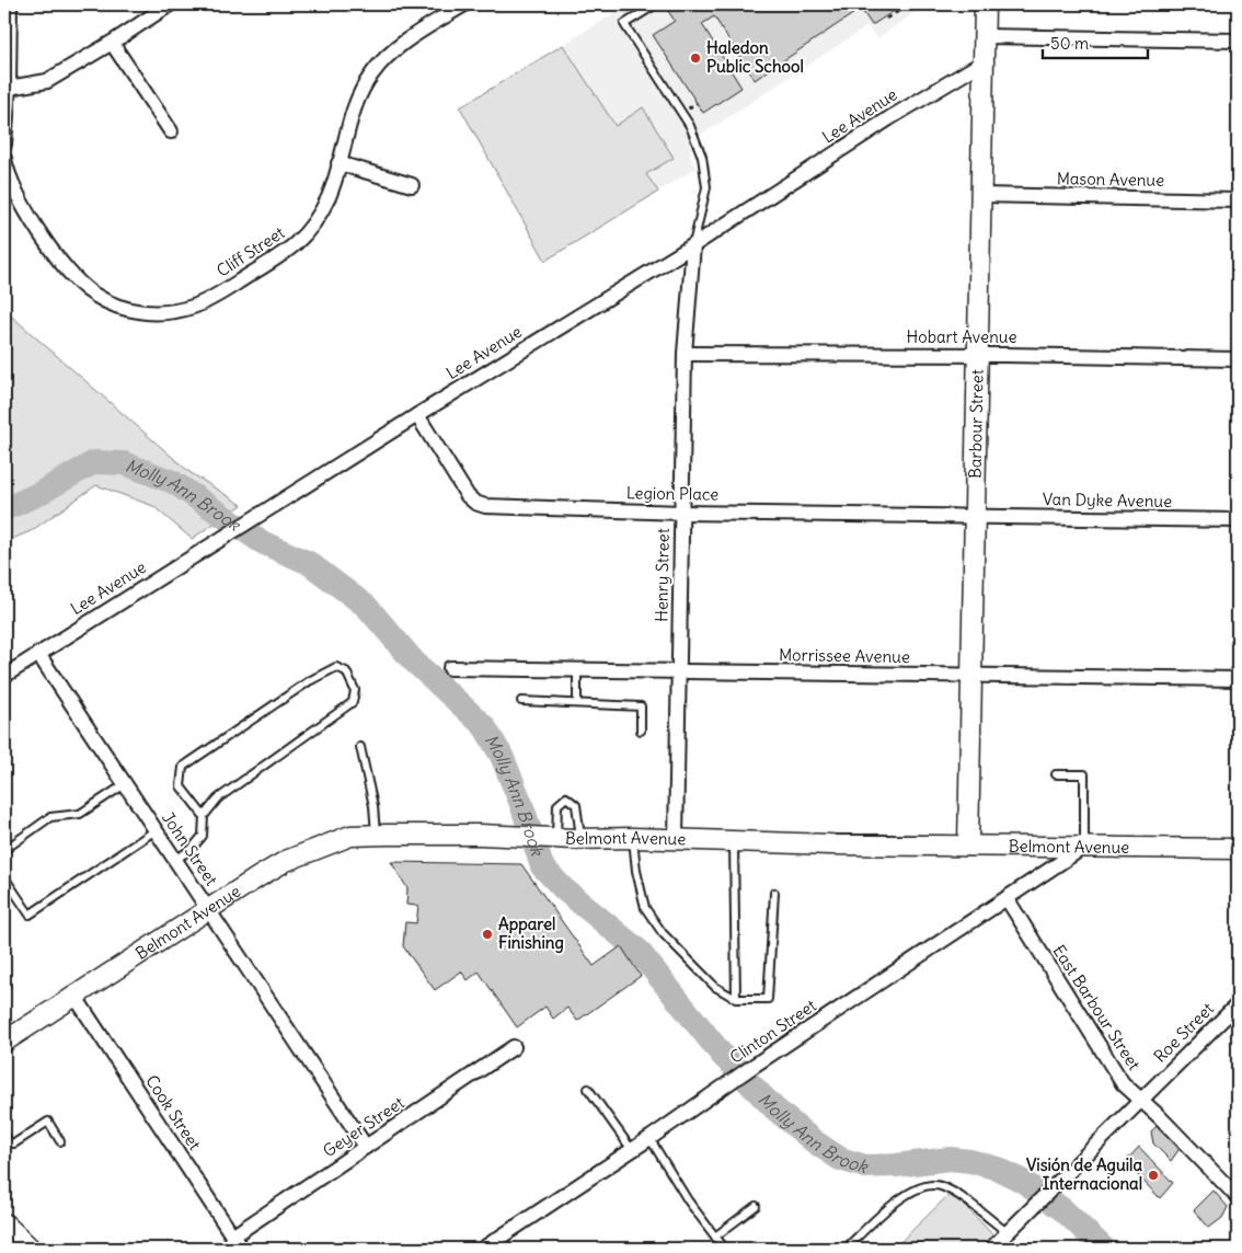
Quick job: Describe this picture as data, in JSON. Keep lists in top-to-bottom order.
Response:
{
  "streets": {
    "main road": ["Barbour Street", "Belmont Avenue"],
    "street": [
      "Lee Avenue",
      "Mason Avenue",
      "Cliff Street",
      "Hobart Avenue",
      "Legion Place",
      "Van Dyke Avenue",
      "Henry Street",
      "Morrissee Avenue",
      "John Street",
      "East Barbour Street",
      "Clinton Street",
      "Roe Street",
      "Cook Street",
      "Geyer Street"
    ]
  },
  "crossings": [
    ["Lee Avenue", "Barbour Street"],
    ["Lee Avenue", "Legion Place"],
    ["Lee Avenue", "Henry Street"],
    ["Lee Avenue", "John Street"],
    ["Mason Avenue", "Barbour Street"],
    ["Hobart Avenue", "Barbour Street"],
    ["Hobart Avenue", "Henry Street"],
    ["Barbour Street", "Legion Place"],
    ["Barbour Street", "Van Dyke Avenue"],
    ["Barbour Street", "Morrissee Avenue"],
    ["Barbour Street", "Belmont Avenue"],
    ["Legion Place", "Van Dyke Avenue"],
    ["Legion Place", "Henry Street"],
    ["Henry Street", "Morrissee Avenue"],
    ["Henry Street", "Belmont Avenue"],
    ["Belmont Avenue", "John Street"],
    ["Belmont Avenue", "Clinton Street"],
    ["Belmont Avenue", "Cook Street"],
    ["John Street", "Geyer Street"],
    ["East Barbour Street", "Clinton Street"],
    ["East Barbour Street", "Roe Street"],
    ["Cook Street", "Geyer Street"]
  ],
  "water": ["Molly Ann Brook"],
  "places": ["Haledon Public School", "Apparel Finishing", "Visión de Aguila Internacional"],
  "scale_bar": "50 m"
}
